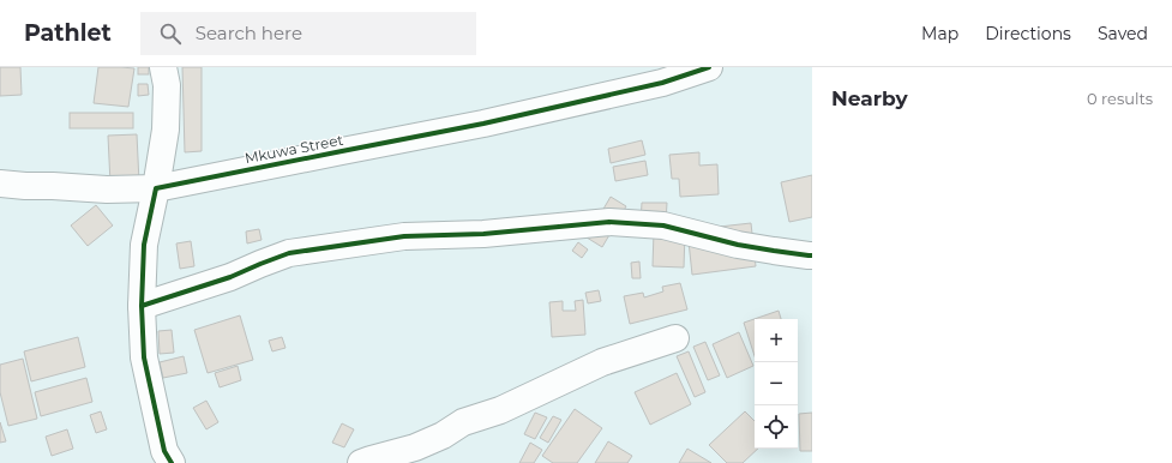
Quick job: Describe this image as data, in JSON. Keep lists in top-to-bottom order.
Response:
{
  "streets": {
    "street": ["Mkuwa Street"]
  },
  "page": {
    "header": "Pathlet",
    "search": "Search here",
    "nav": ["Map", "Directions", "Saved"],
    "heading": ["Nearby", "0 results"],
    "map_buttons": ["+", "−"]
  }
}
